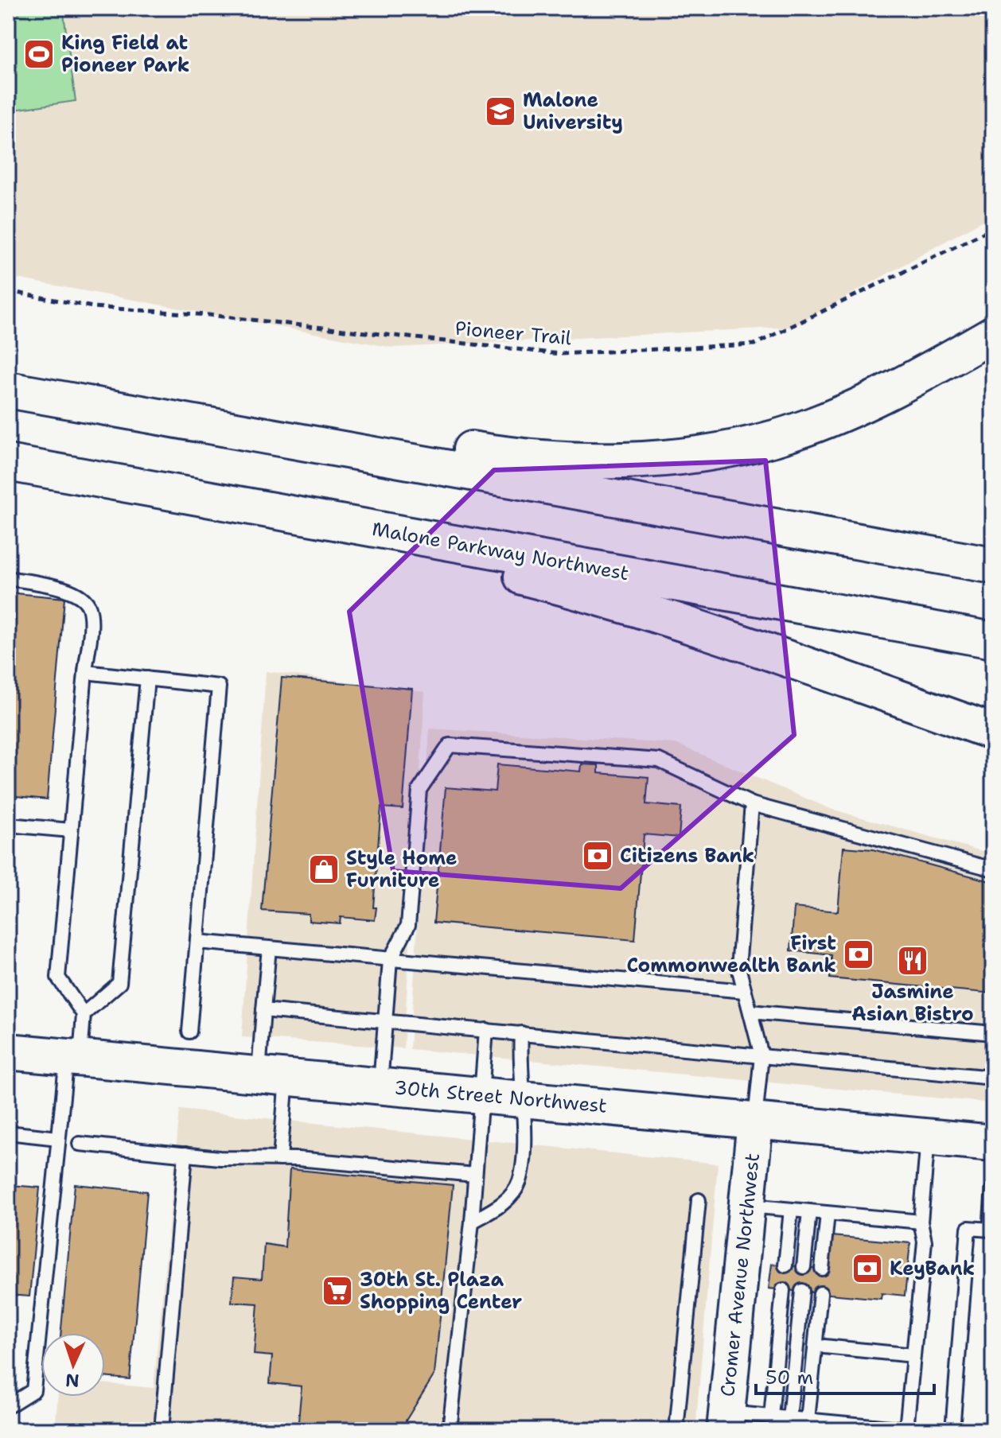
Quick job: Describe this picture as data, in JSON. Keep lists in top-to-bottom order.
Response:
{
  "streets": {
    "main road": ["Malone Parkway Northwest", "30th Street Northwest", "Cromer Avenue Northwest"],
    "path": ["Pioneer Trail"]
  },
  "crossings": [
    ["30th Street Northwest", "Cromer Avenue Northwest"]
  ],
  "places": {
    "sports": ["King Field at Pioneer Park"],
    "school or university": ["Malone University"],
    "bank": ["Citizens Bank", "First Commonwealth Bank", "KeyBank"],
    "shop": ["Style Home Furniture"],
    "restaurant": ["Jasmine Asian Bistro"],
    "supermarket": ["30th St. Plaza Shopping Center"]
  },
  "scale_bar": "50 m",
  "north": "bottom"
}
